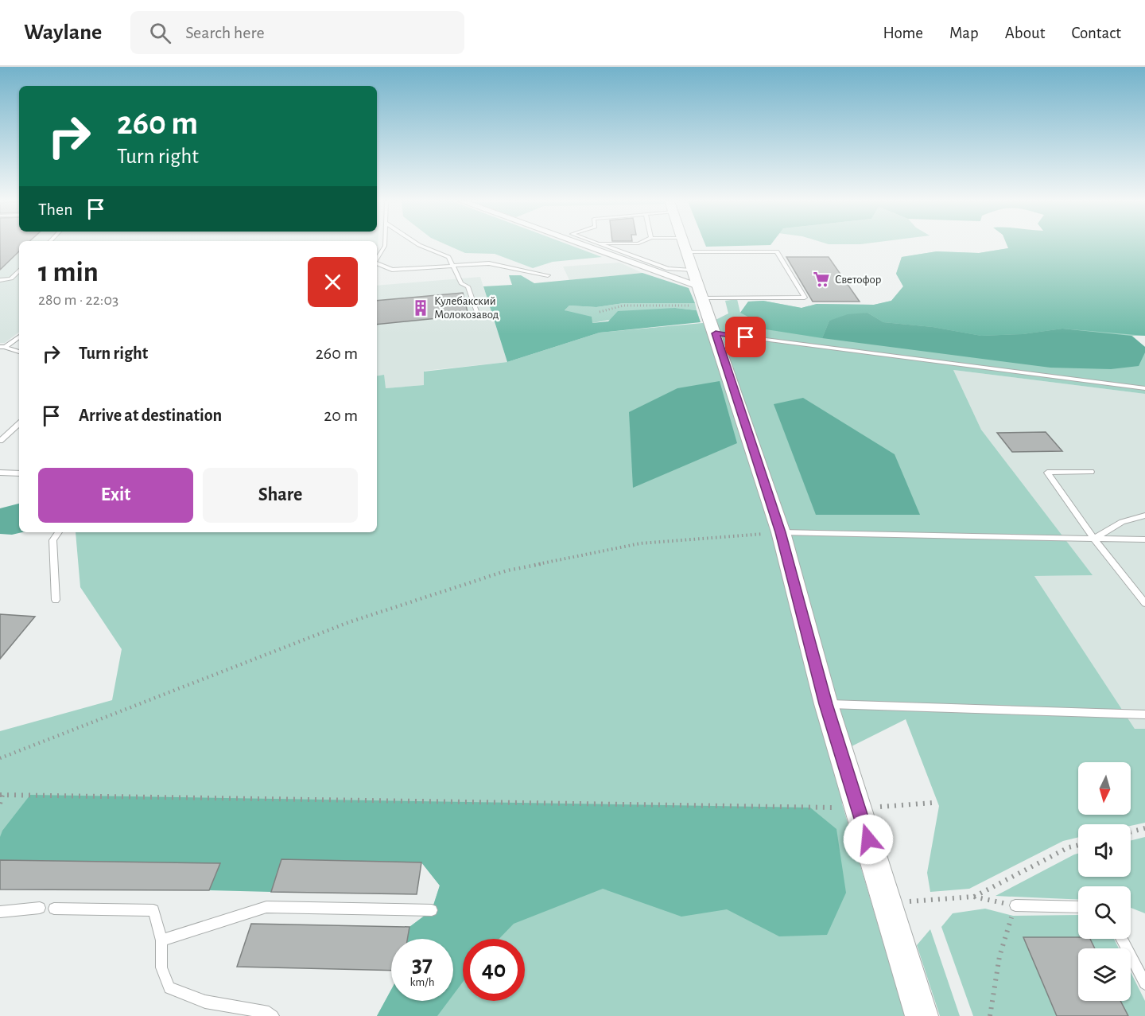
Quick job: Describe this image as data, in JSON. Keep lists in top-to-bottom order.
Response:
{
  "places": {
    "supermarket": ["Светофор"],
    "building": ["Кулебакский Молокозавод"]
  },
  "north": "bottom",
  "page": {
    "header": "Waylane",
    "search": "Search here",
    "nav": [
      "Home",
      "Map",
      "About",
      "Contact"
    ],
    "turn": ["260 m", "Turn right"],
    "then": "Then",
    "heading": ["1 min", "280 m · 22:03"],
    "list": [
      {
        "name": "Turn right",
        "value": "260 m"
      },
      {
        "name": "Arrive at destination",
        "value": "20 m"
      }
    ],
    "buttons": ["Exit", "Share"],
    "speed": "37 km/h",
    "limit": "40"
  }
}
